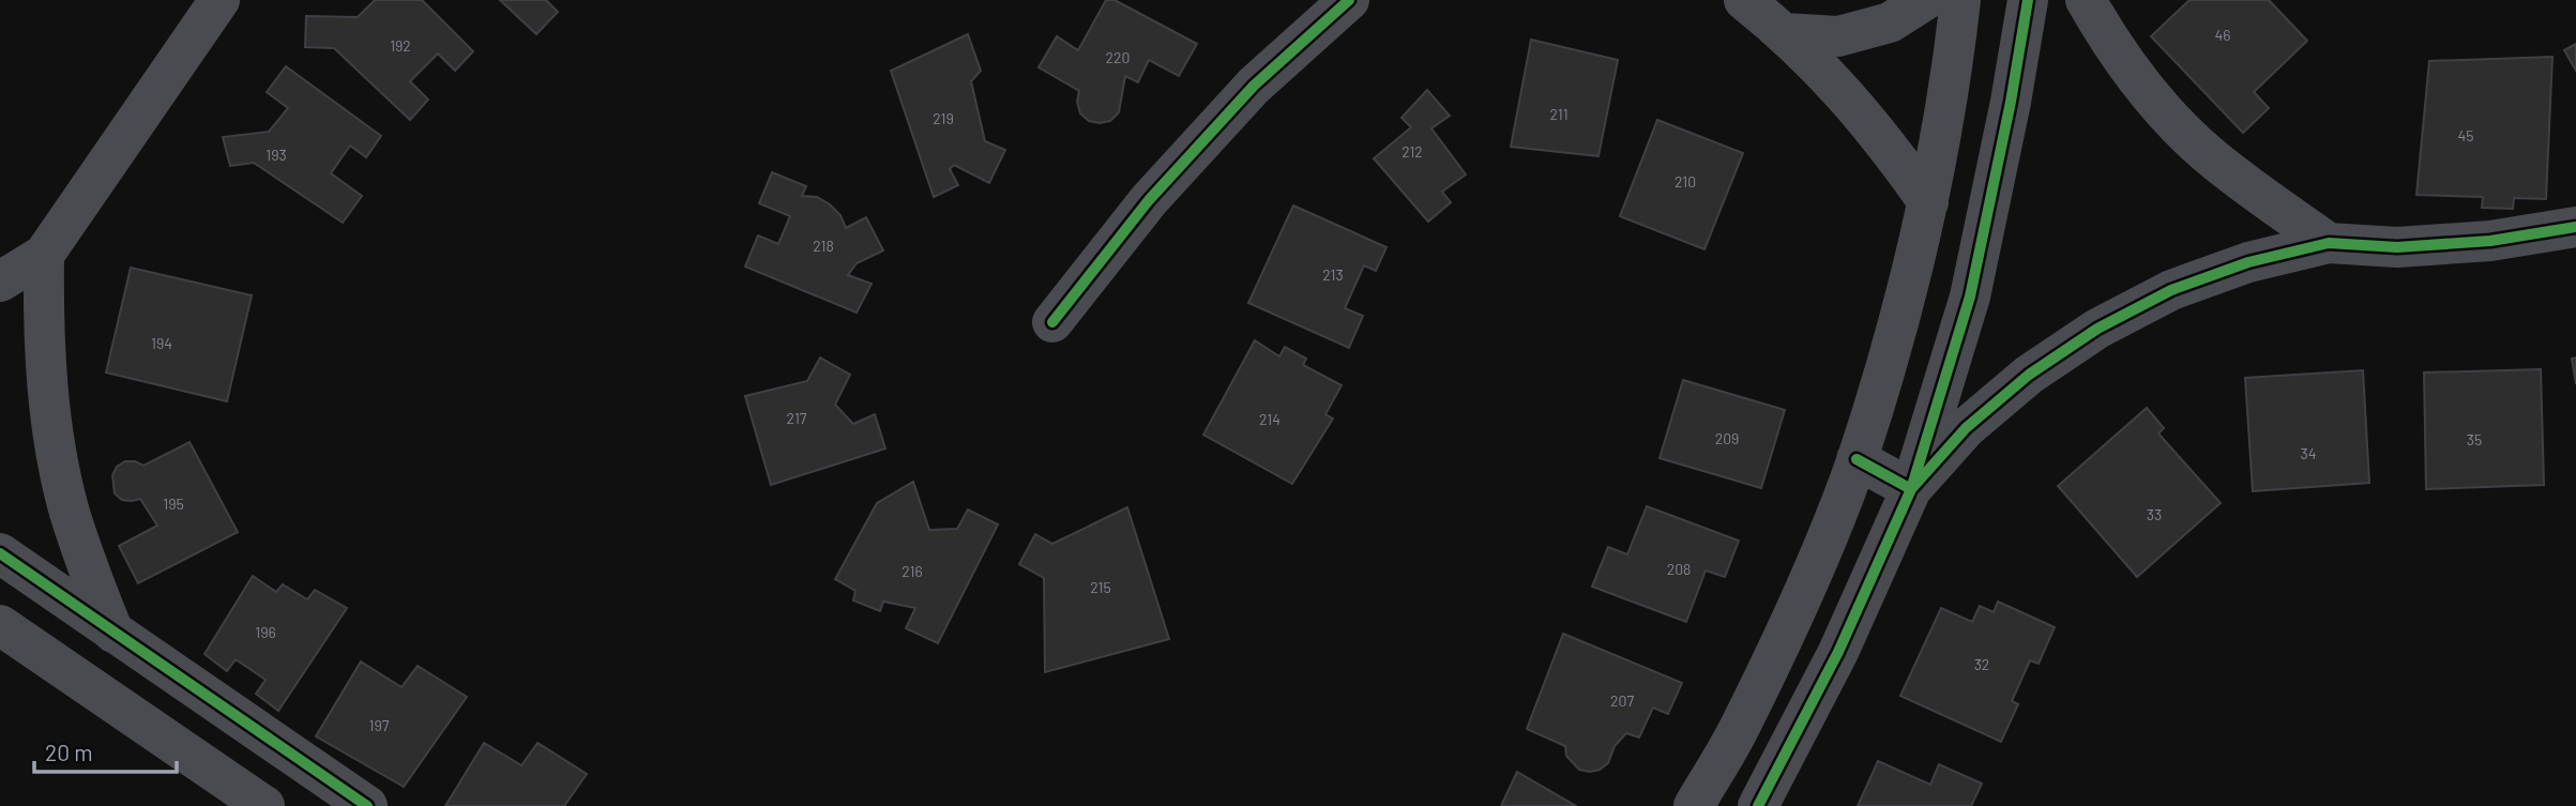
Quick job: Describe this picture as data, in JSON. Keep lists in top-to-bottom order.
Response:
{
  "house_numbers": [
    "46",
    "192",
    "220",
    "211",
    "219",
    "45",
    "212",
    "193",
    "210",
    "218",
    "213",
    "194",
    "217",
    "214",
    "209",
    "35",
    "34",
    "195",
    "33",
    "208",
    "216",
    "215",
    "196",
    "32",
    "207",
    "197"
  ],
  "scale_bar": "20 m"
}
